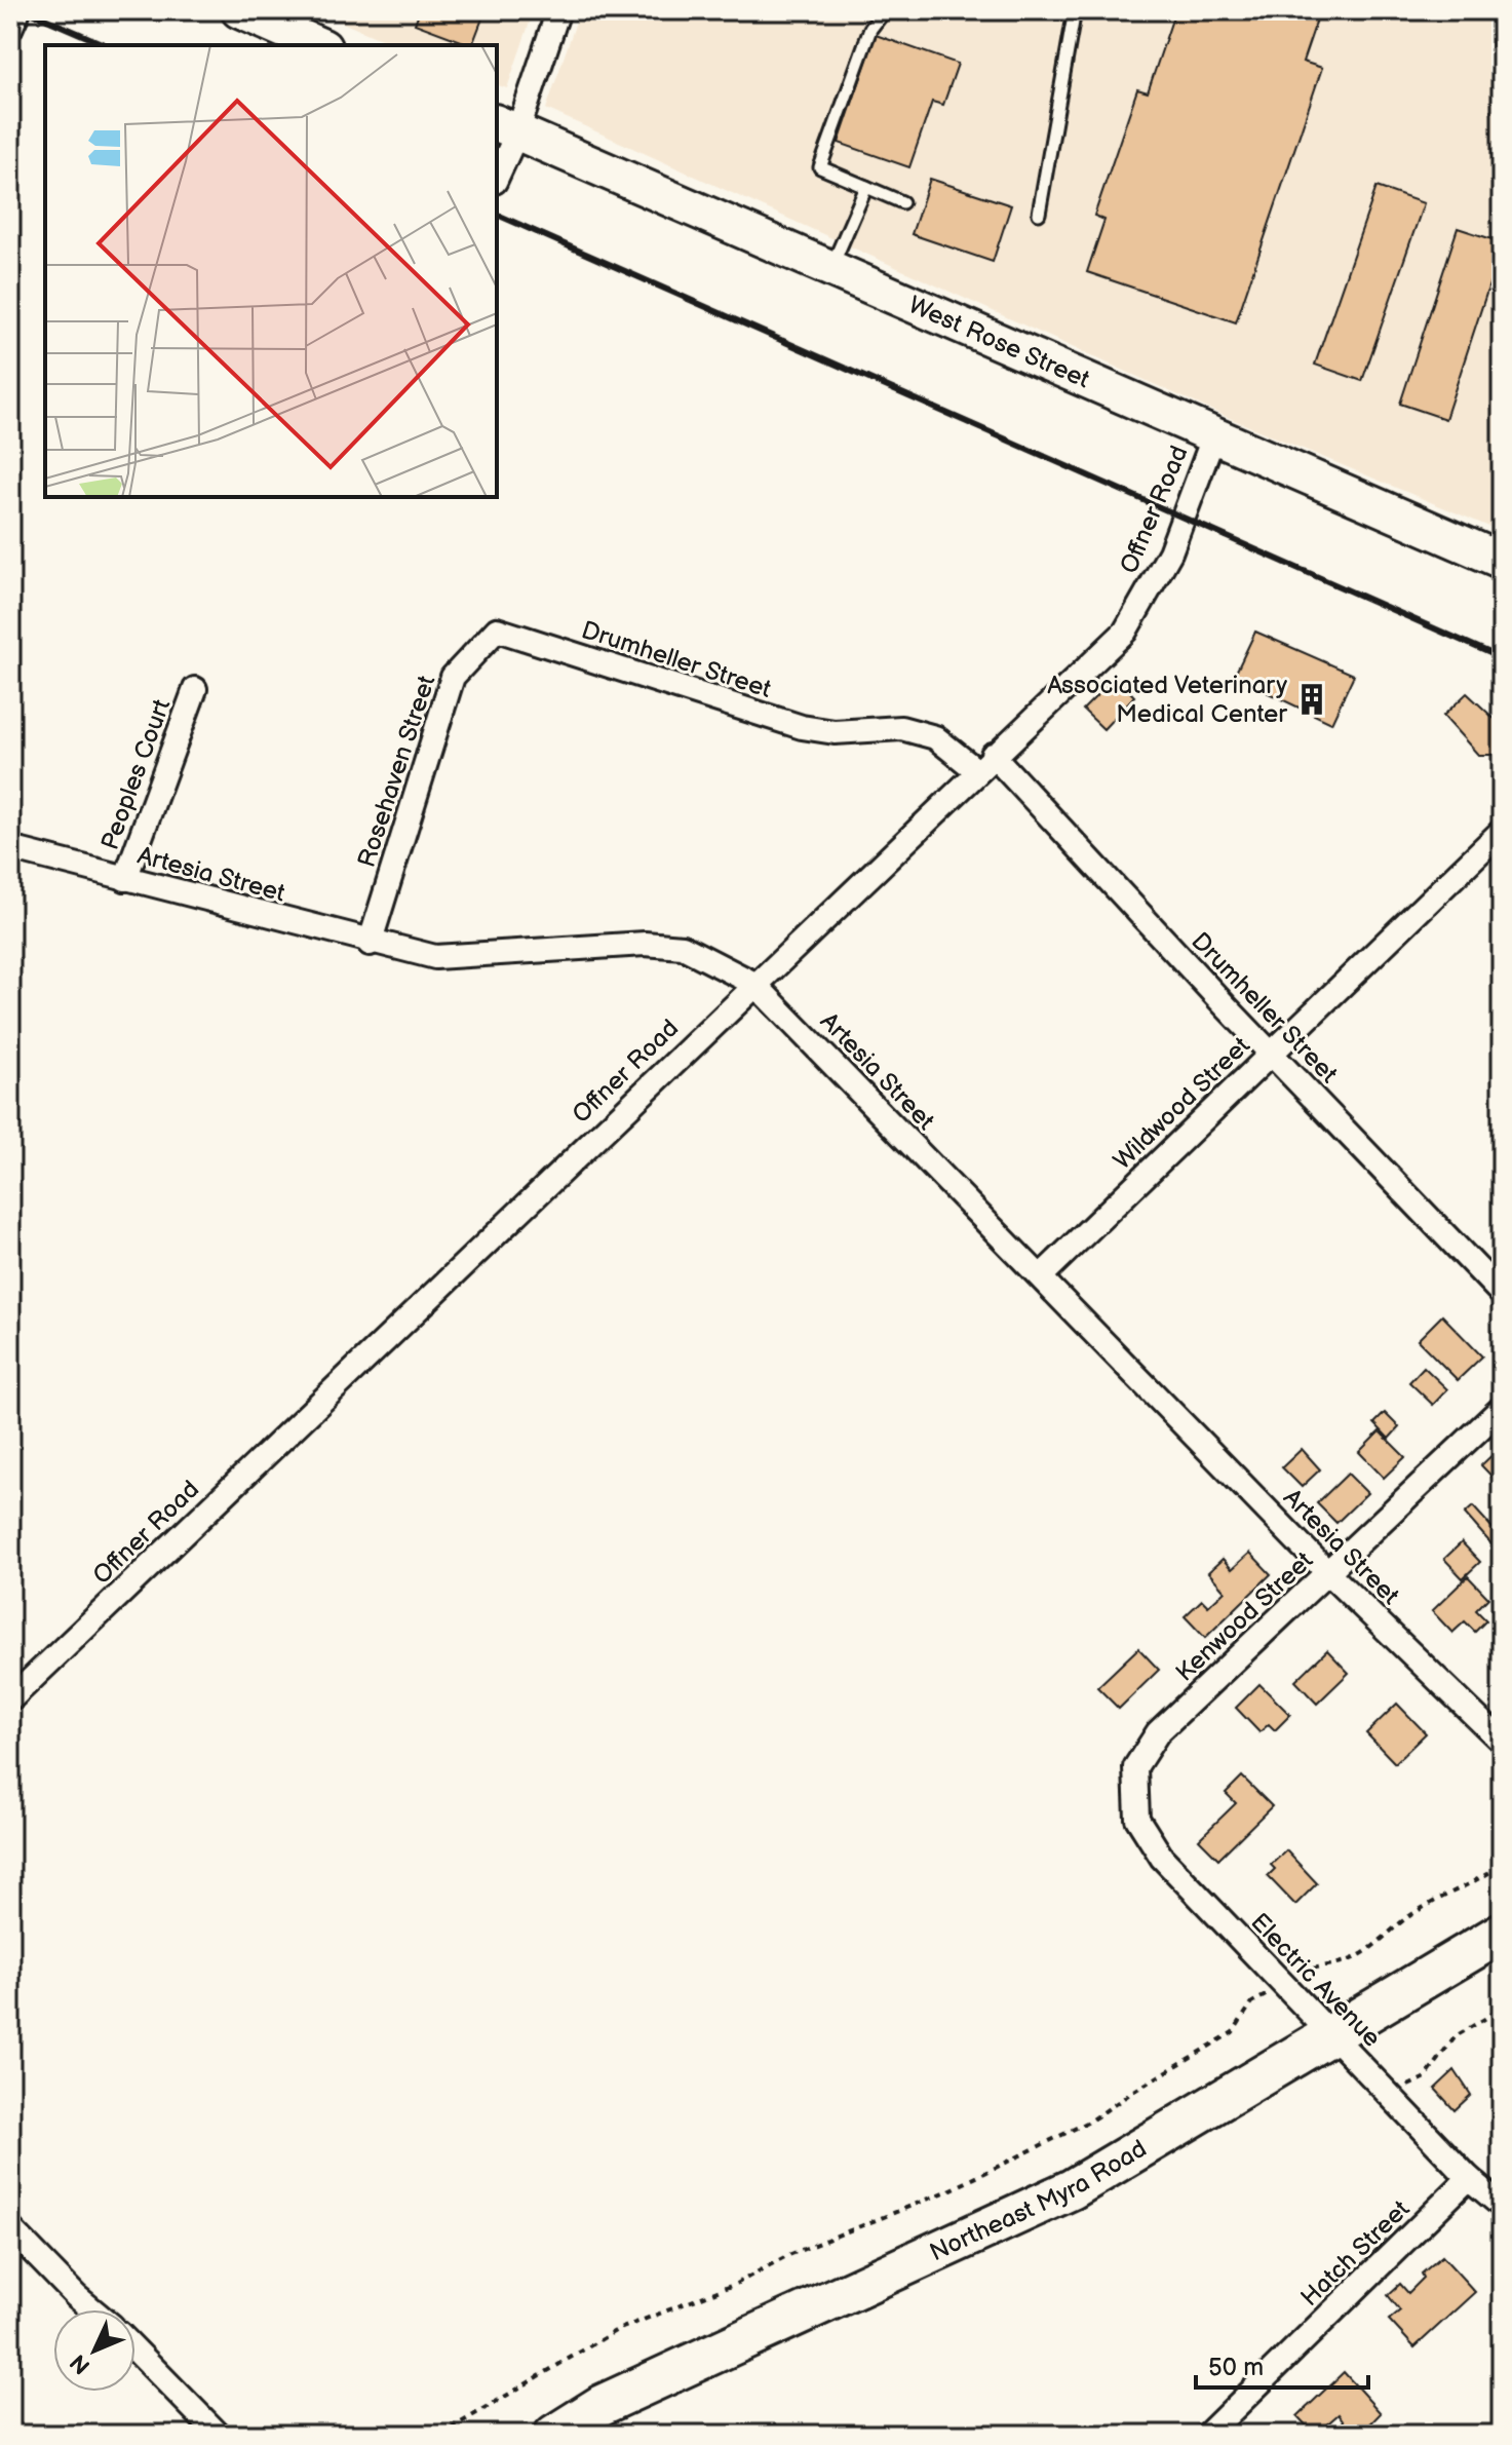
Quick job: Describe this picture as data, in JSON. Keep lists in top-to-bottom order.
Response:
{
  "streets": {
    "highway": ["Northeast Myra Road"],
    "main road": ["West Rose Street"],
    "street": [
      "Offner Road",
      "Drumheller Street",
      "Rosehaven Street",
      "Peoples Court",
      "Artesia Street",
      "Wildwood Street",
      "Kenwood Street",
      "Electric Avenue",
      "Hatch Street"
    ]
  },
  "crossings": [
    ["West Rose Street", "Offner Road"],
    ["Offner Road", "Drumheller Street"],
    ["Offner Road", "Artesia Street"],
    ["Drumheller Street", "Rosehaven Street"],
    ["Drumheller Street", "Wildwood Street"],
    ["Rosehaven Street", "Artesia Street"],
    ["Peoples Court", "Artesia Street"],
    ["Artesia Street", "Wildwood Street"],
    ["Artesia Street", "Kenwood Street"],
    ["Kenwood Street", "Electric Avenue"],
    ["Electric Avenue", "Northeast Myra Road"],
    ["Electric Avenue", "Hatch Street"]
  ],
  "places": {
    "building": ["Associated Veterinary Medical Center"]
  },
  "scale_bar": "50 m",
  "north": "bottom left"
}
